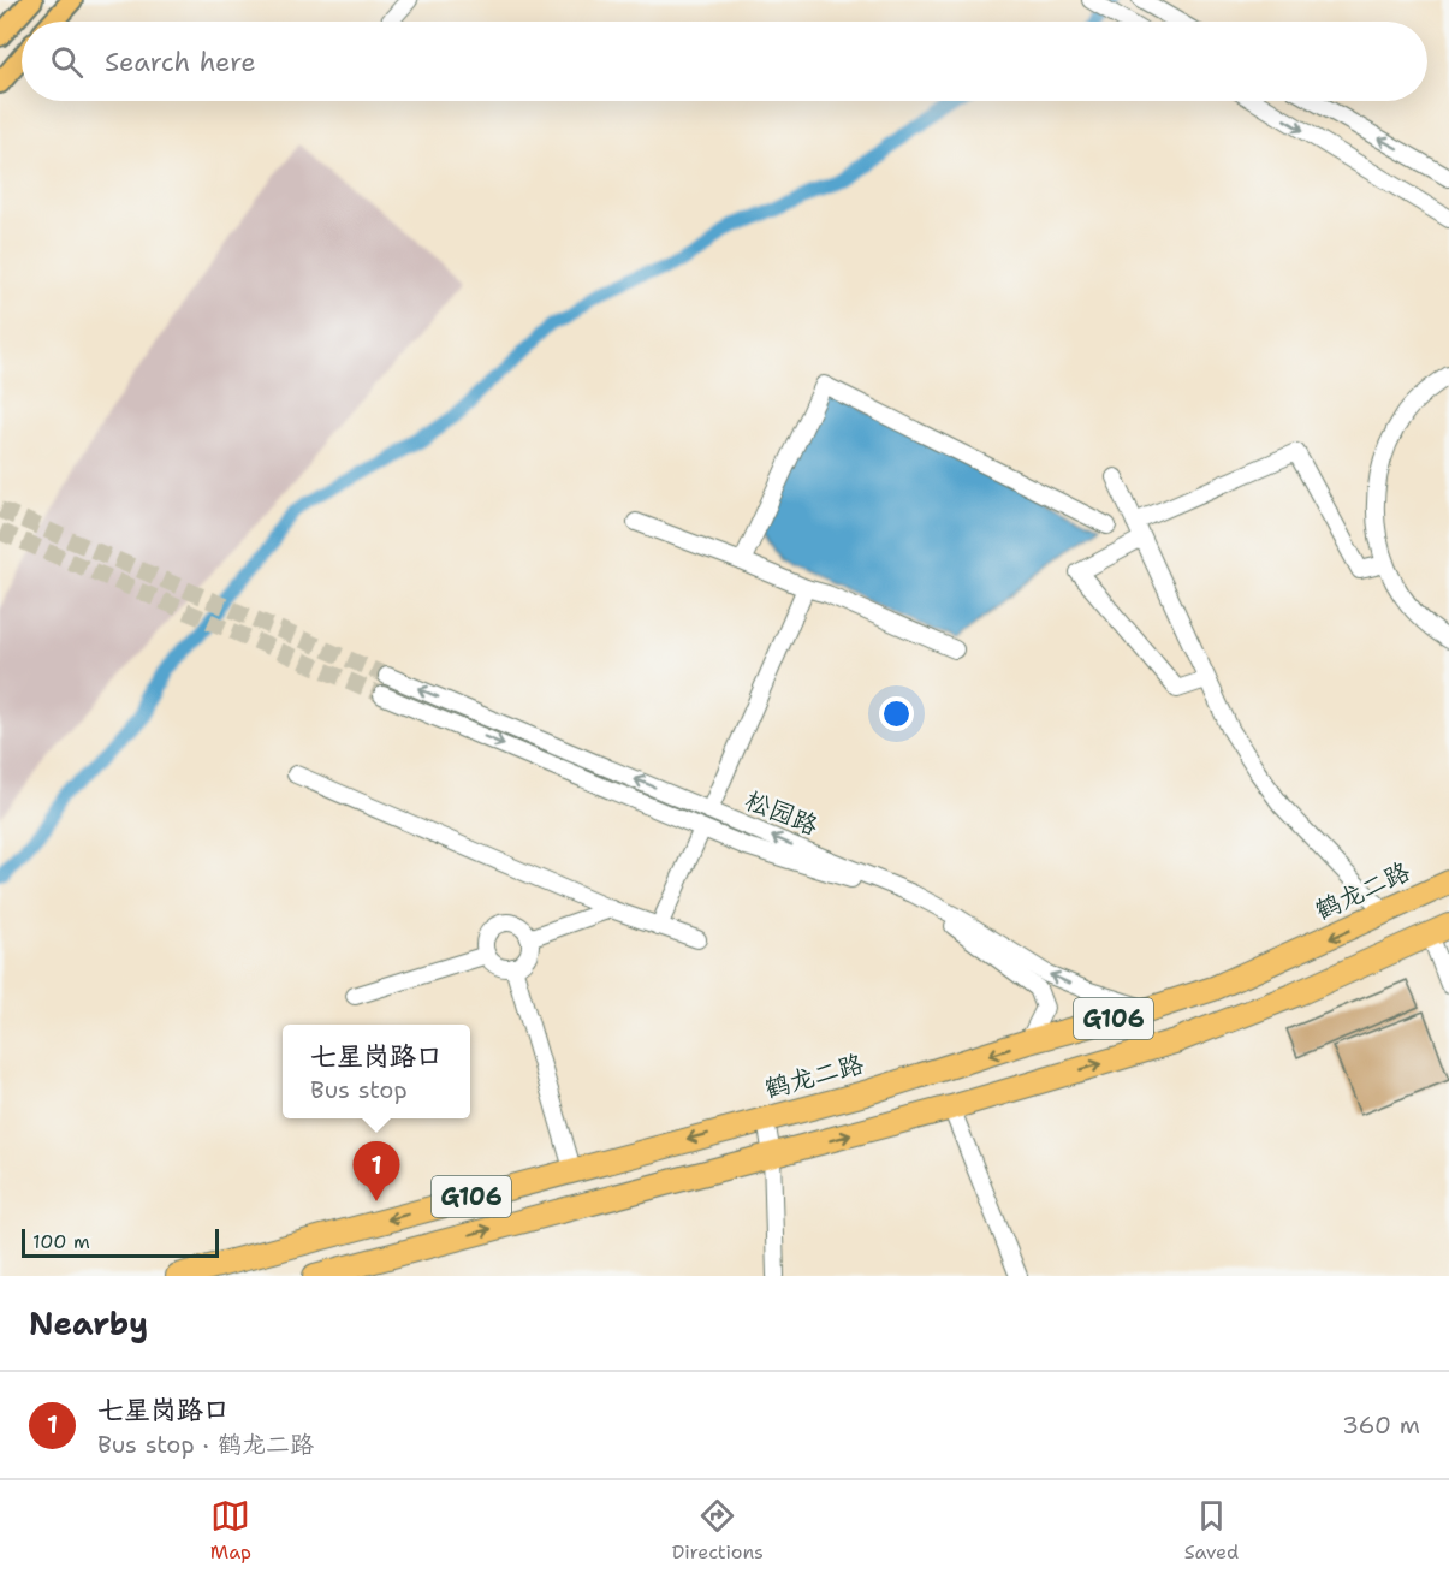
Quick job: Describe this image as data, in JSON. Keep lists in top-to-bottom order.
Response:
{
  "streets": {
    "highway": ["鹤龙二路", "G106"],
    "street": ["松园路"]
  },
  "crossings": [
    ["松园路", "鹤龙二路"]
  ],
  "scale_bar": "100 m",
  "page": {
    "search": "Search here",
    "popup": ["七星岗路口", "Bus stop"],
    "pins": "1",
    "scale": "100 m",
    "heading": "Nearby",
    "list": [
      {
        "mark": "1",
        "name": "七星岗路口",
        "note": "Bus stop · 鹤龙二路",
        "value": "360 m"
      }
    ],
    "nav": ["Map", "Directions", "Saved"]
  }
}
